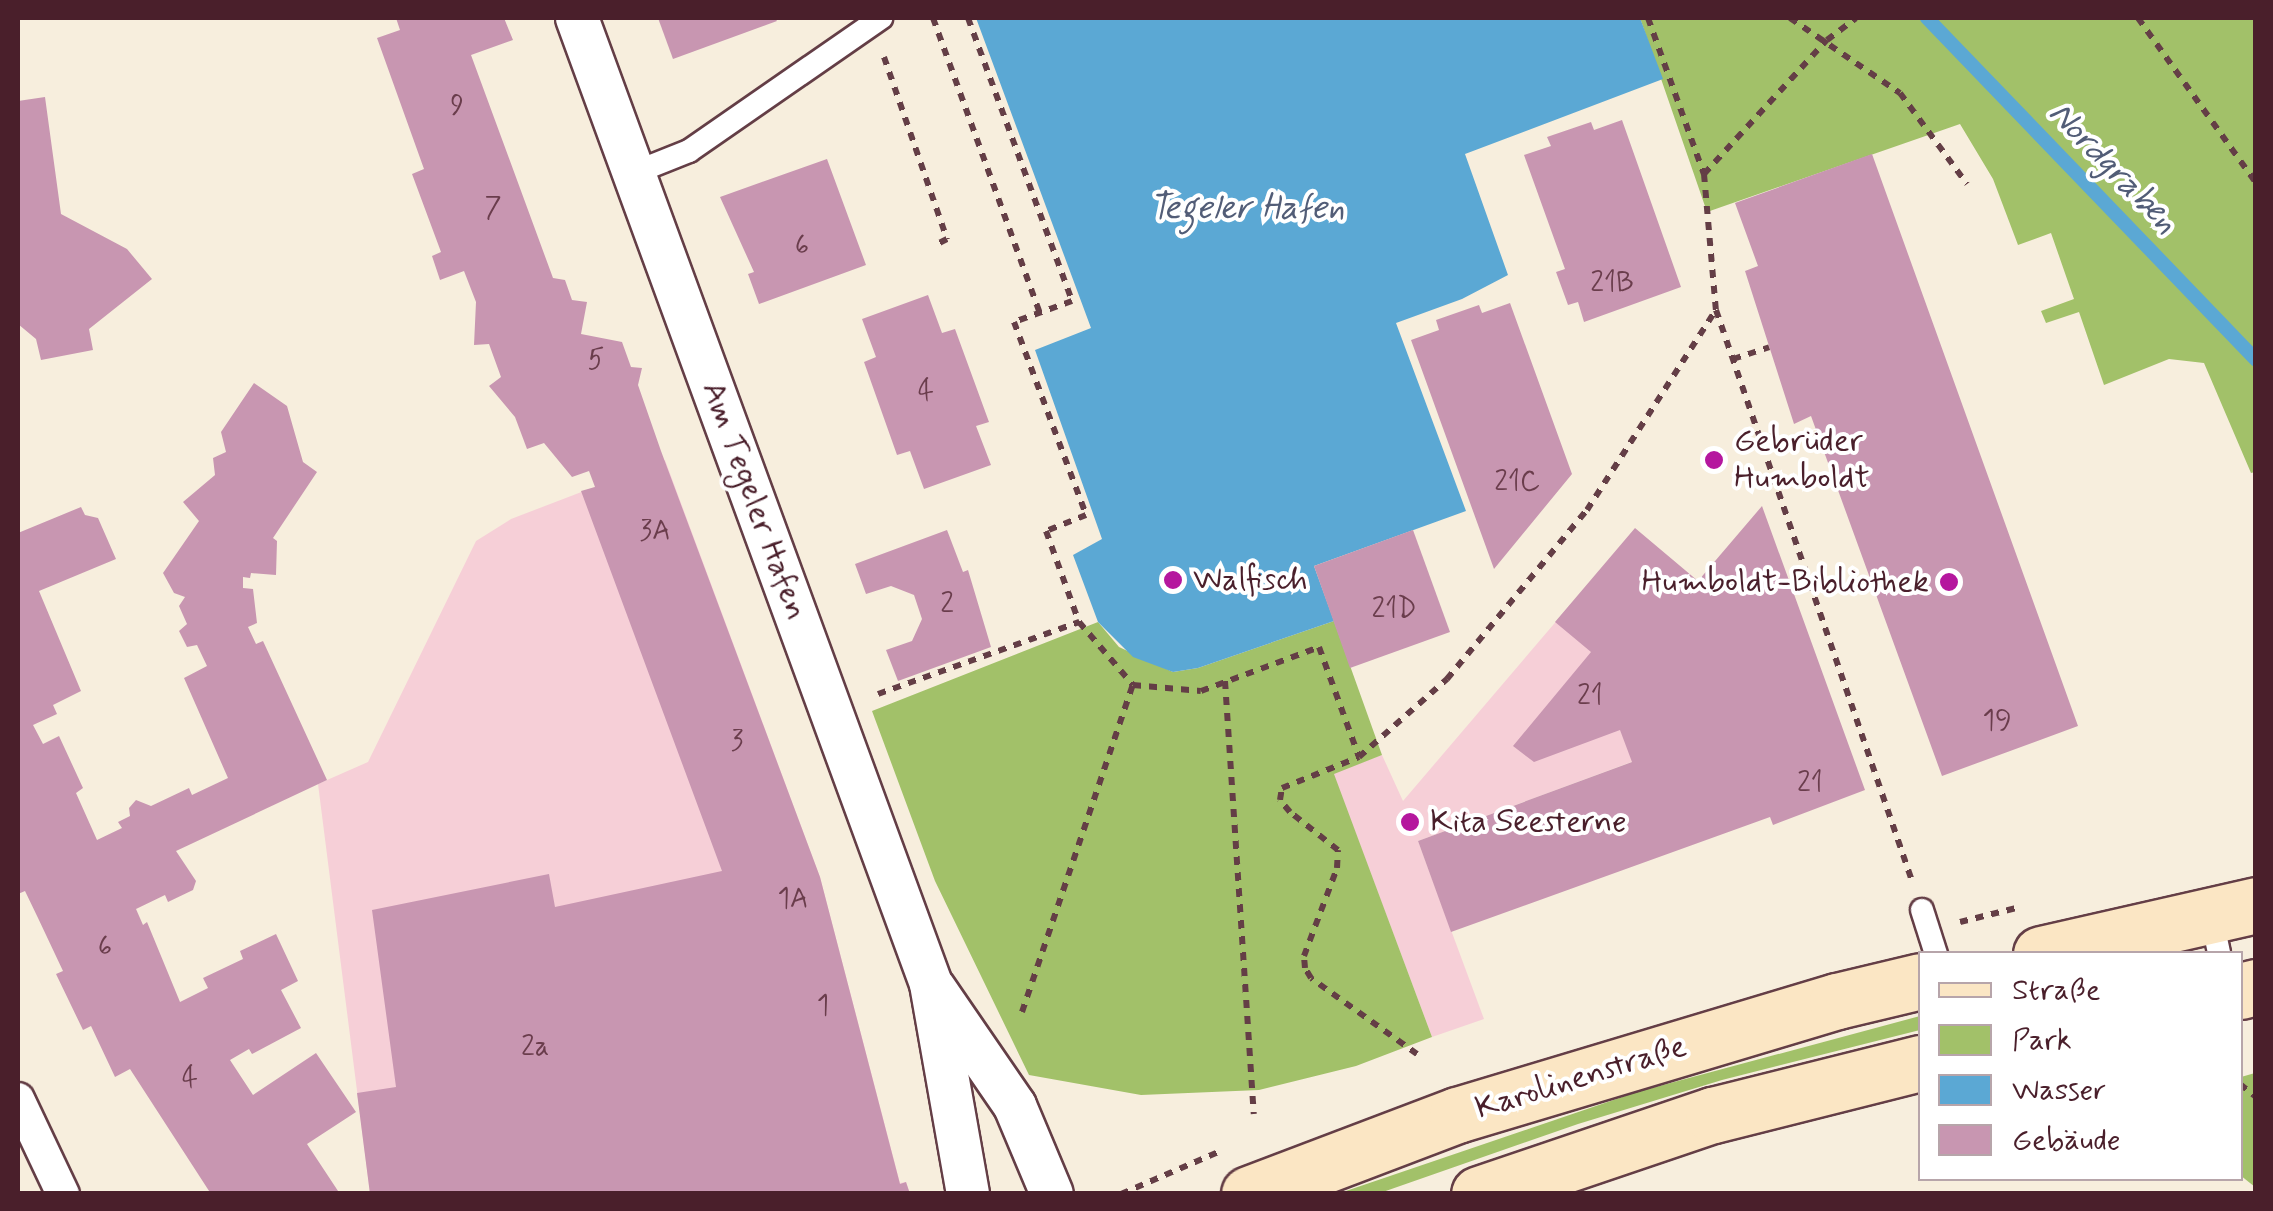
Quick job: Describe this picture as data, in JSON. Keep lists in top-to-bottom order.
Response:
{
  "streets": {
    "main road": ["Karolinenstraße"],
    "street": ["Am Tegeler Hafen"]
  },
  "water": ["Nordgraben", "Tegeler Hafen"],
  "places": [
    "Gebrüder Humboldt",
    "Walfisch",
    "Humboldt-Bibliothek",
    "Kita Seesterne"
  ],
  "house_numbers": [
    "9",
    "7",
    "6",
    "21B",
    "5",
    "4",
    "21C",
    "3A",
    "2",
    "21D",
    "21",
    "19",
    "3",
    "21",
    "1A",
    "6",
    "1",
    "2a",
    "4"
  ],
  "legend": [
    "Straße",
    "Park",
    "Wasser",
    "Gebäude"
  ]
}
